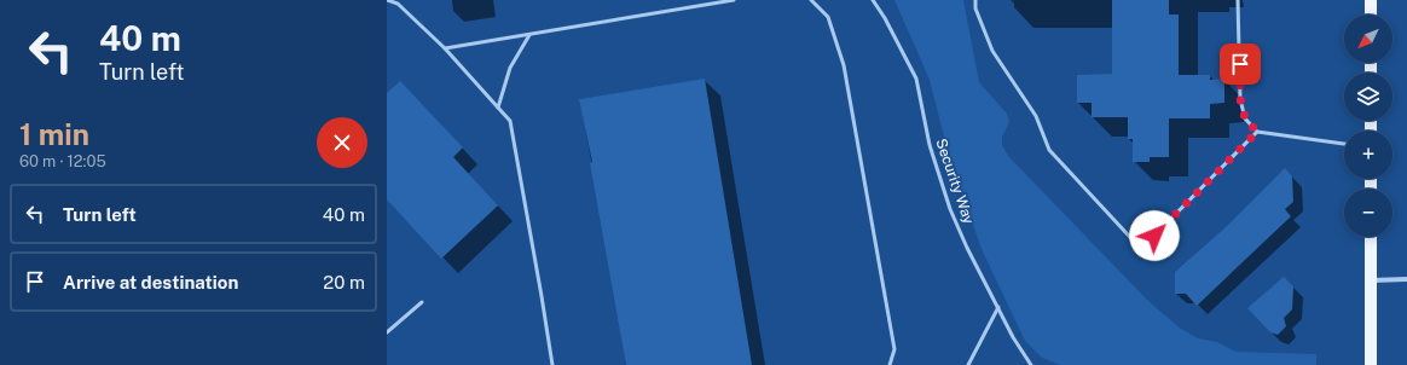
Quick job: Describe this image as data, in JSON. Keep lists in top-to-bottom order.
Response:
{
  "streets": {
    "lane": ["Security Way"]
  },
  "north": "bottom left",
  "page": {
    "turn": ["40 m", "Turn left"],
    "map_buttons": ["+", "−"],
    "heading": ["1 min", "60 m · 12:05"],
    "list": [
      {
        "name": "Turn left",
        "value": "40 m"
      },
      {
        "name": "Arrive at destination",
        "value": "20 m"
      }
    ]
  }
}
